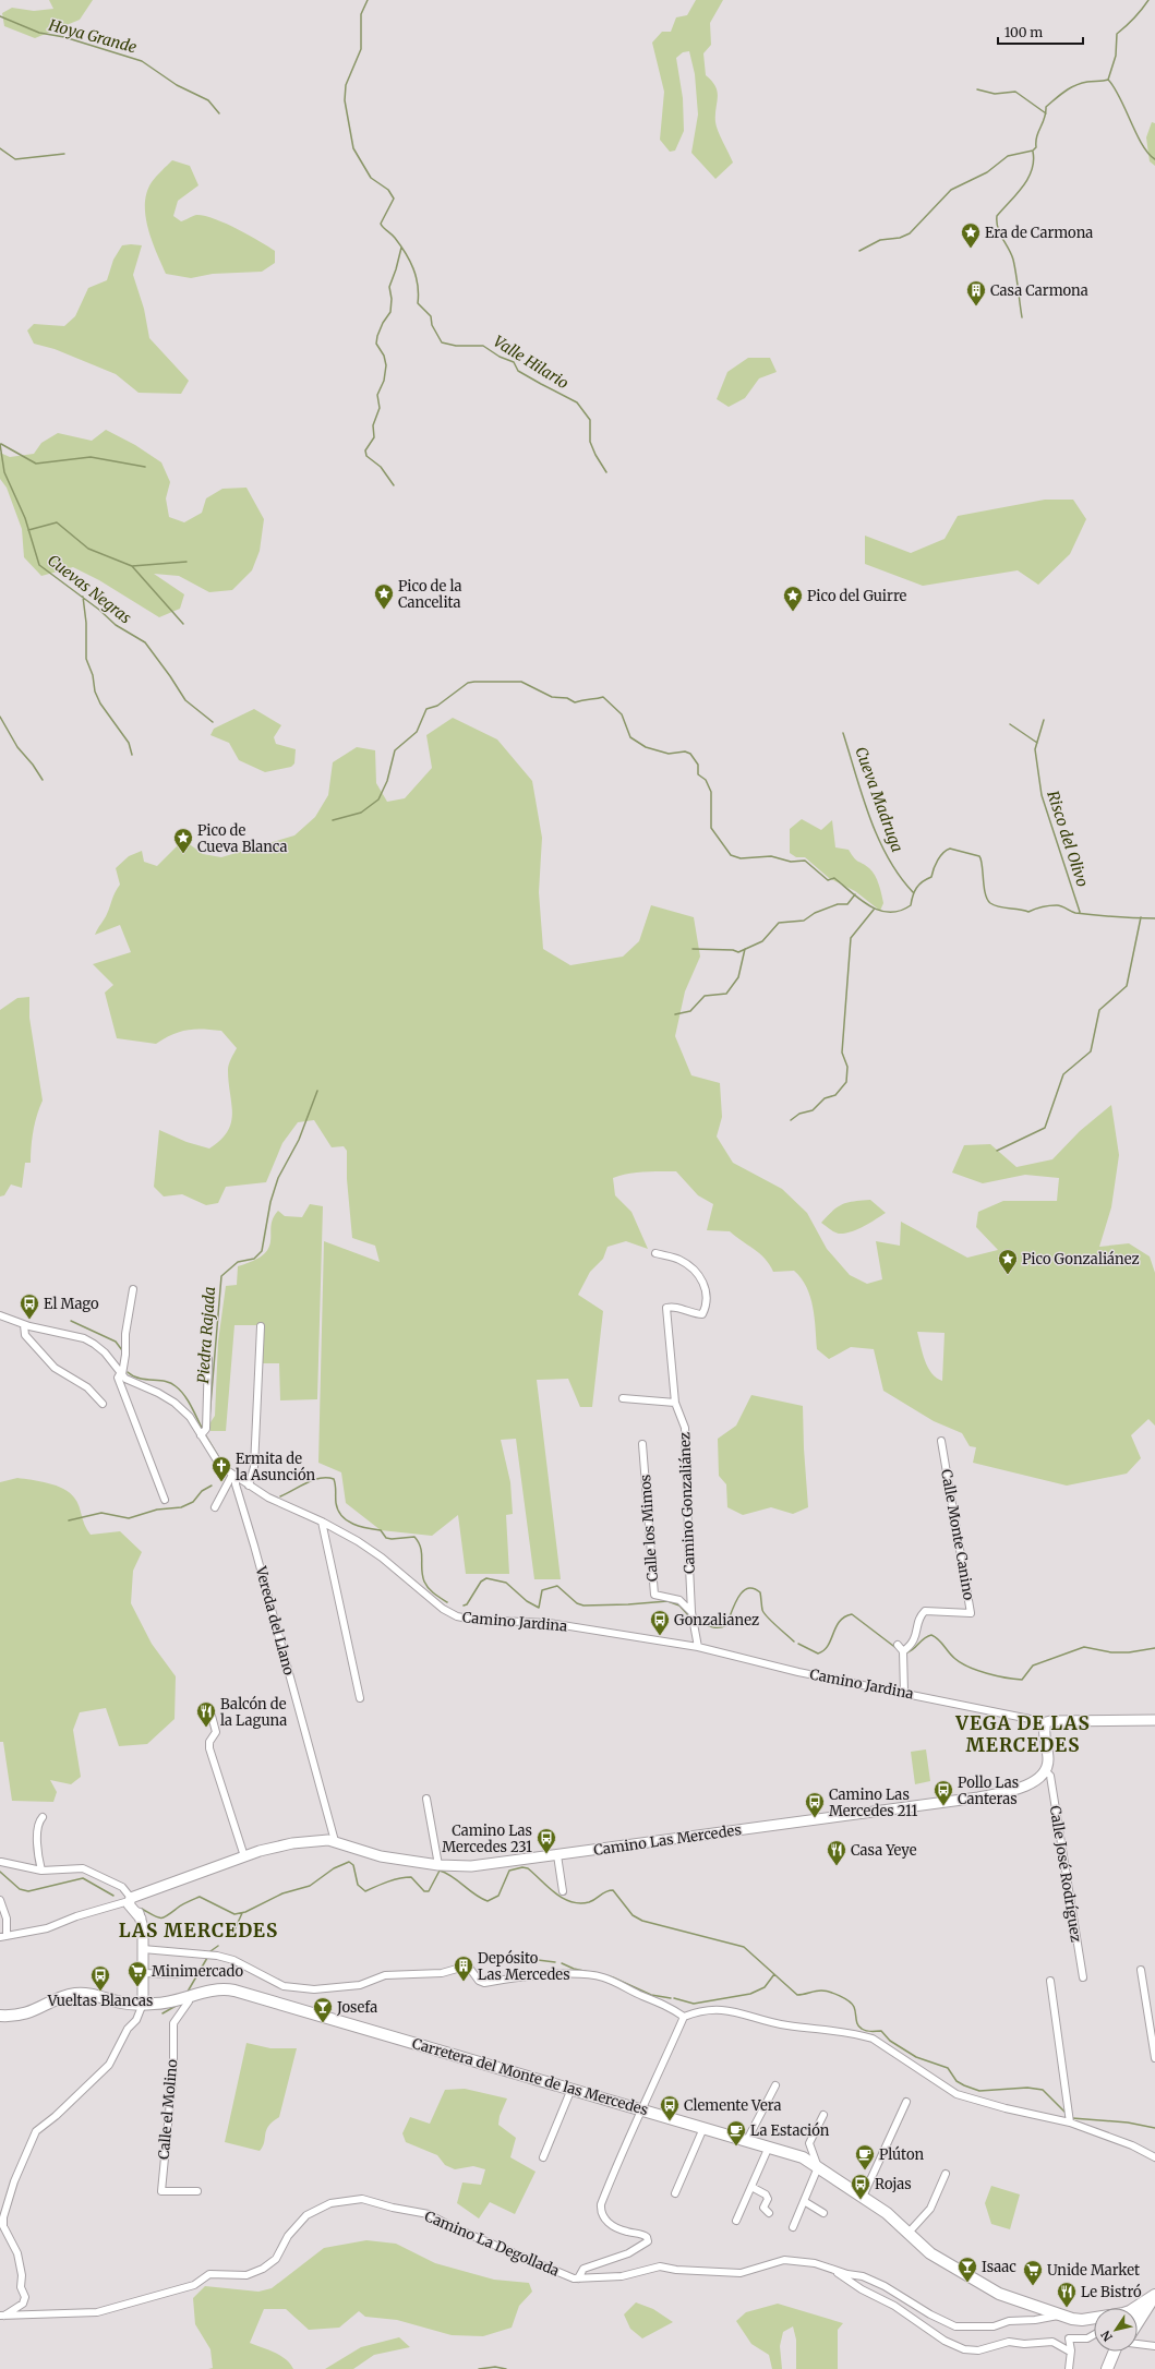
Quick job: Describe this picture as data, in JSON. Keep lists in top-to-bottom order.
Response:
{
  "streets": {
    "main road": ["Camino Las Mercedes", "Carretera del Monte de las Mercedes"],
    "street": [
      "Camino Gonzaliánez",
      "Calle los Mimos",
      "Calle Monte Canino",
      "Vereda del Llano",
      "Camino Jardina",
      "Calle José Rodríguez",
      "Calle el Molino",
      "Camino La Degollada"
    ]
  },
  "crossings": [
    ["Camino Gonzaliánez", "Calle los Mimos"],
    ["Camino Gonzaliánez", "Camino Jardina"],
    ["Vereda del Llano", "Camino Jardina"],
    ["Vereda del Llano", "Camino Las Mercedes"],
    ["Camino Las Mercedes", "Calle José Rodríguez"],
    ["Carretera del Monte de las Mercedes", "Calle el Molino"]
  ],
  "districts": ["VEGA DE LAS MERCEDES", "LAS MERCEDES"],
  "water": [
    "Hoya Grande",
    "Valle Hilario",
    "Cuevas Negras",
    "Cueva Madruga",
    "Risco del Olivo",
    "Piedra Rajada"
  ],
  "places": {
    "place": [
      "Era de Carmona",
      "Pico de la Cancelita",
      "Pico del Guirre",
      "Pico de Cueva Blanca",
      "Pico Gonzaliánez"
    ],
    "building": ["Casa Carmona", "Depósito Las Mercedes"],
    "bus stop": [
      "El Mago",
      "Gonzalianez",
      "Pollo Las Canteras",
      "Camino Las Mercedes 211",
      "Camino Las Mercedes 231",
      "Vueltas Blancas",
      "Clemente Vera",
      "Rojas"
    ],
    "church": ["Ermita de la Asunción"],
    "restaurant": ["Balcón de la Laguna", "Casa Yeye", "Le Bistró"],
    "supermarket": ["Minimercado", "Unide Market"],
    "bar": ["Josefa", "Isaac"],
    "cafe": ["La Estación", "Plúton"]
  },
  "scale_bar": "100 m",
  "north": "bottom left"
}
